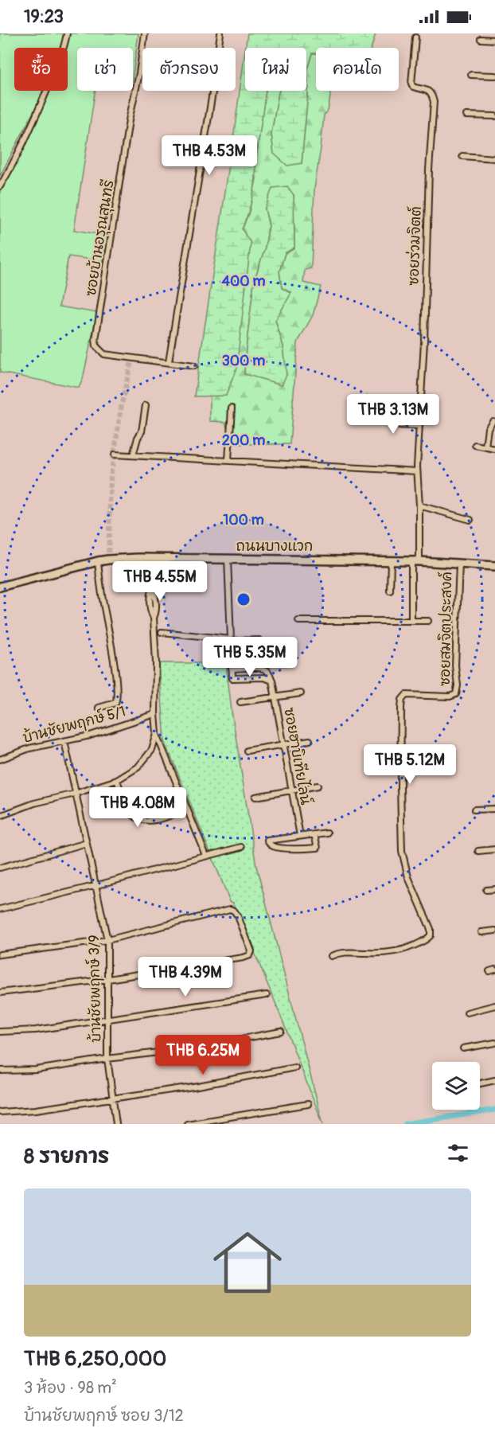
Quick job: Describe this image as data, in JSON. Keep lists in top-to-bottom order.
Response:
{
  "streets": {
    "main road": ["ถนนบางแวก"],
    "street": [
      "ซอยบ้านอรุณสุนทรี",
      "ซอยร่วมจิตต์",
      "ซอยสมจิตประสงค์",
      "บ้านชัยพฤกษ์ 5/1",
      "ซอยฮาบิเทียไลน์",
      "บ้านชัยพฤกษ์ 3/9"
    ]
  },
  "crossings": [
    ["ซอยร่วมจิตต์", "ถนนบางแวก"],
    ["ถนนบางแวก", "ซอยสมจิตประสงค์"],
    ["บ้านชัยพฤกษ์ 5/1", "บ้านชัยพฤกษ์ 3/9"]
  ],
  "page": {
    "status": "19:23",
    "chip": [
      "ซื้อ",
      "เช่า",
      "ตัวกรอง",
      "ใหม่",
      "คอนโด"
    ],
    "price": [
      "THB 4.53M",
      "THB 3.13M",
      "THB 4.55M",
      "THB 5.35M",
      "THB 5.12M",
      "THB 4.08M",
      "THB 4.39M",
      "THB 6.25M"
    ],
    "heading": "8 รายการ",
    "list": [
      {
        "name": "THB 6,250,000",
        "note": "3 ห้อง · 98 m² · บ้านชัยพฤกษ์ ซอย 3/12"
      }
    ]
  },
  "rings": [
    "400 m",
    "300 m",
    "200 m",
    "100 m"
  ]
}
